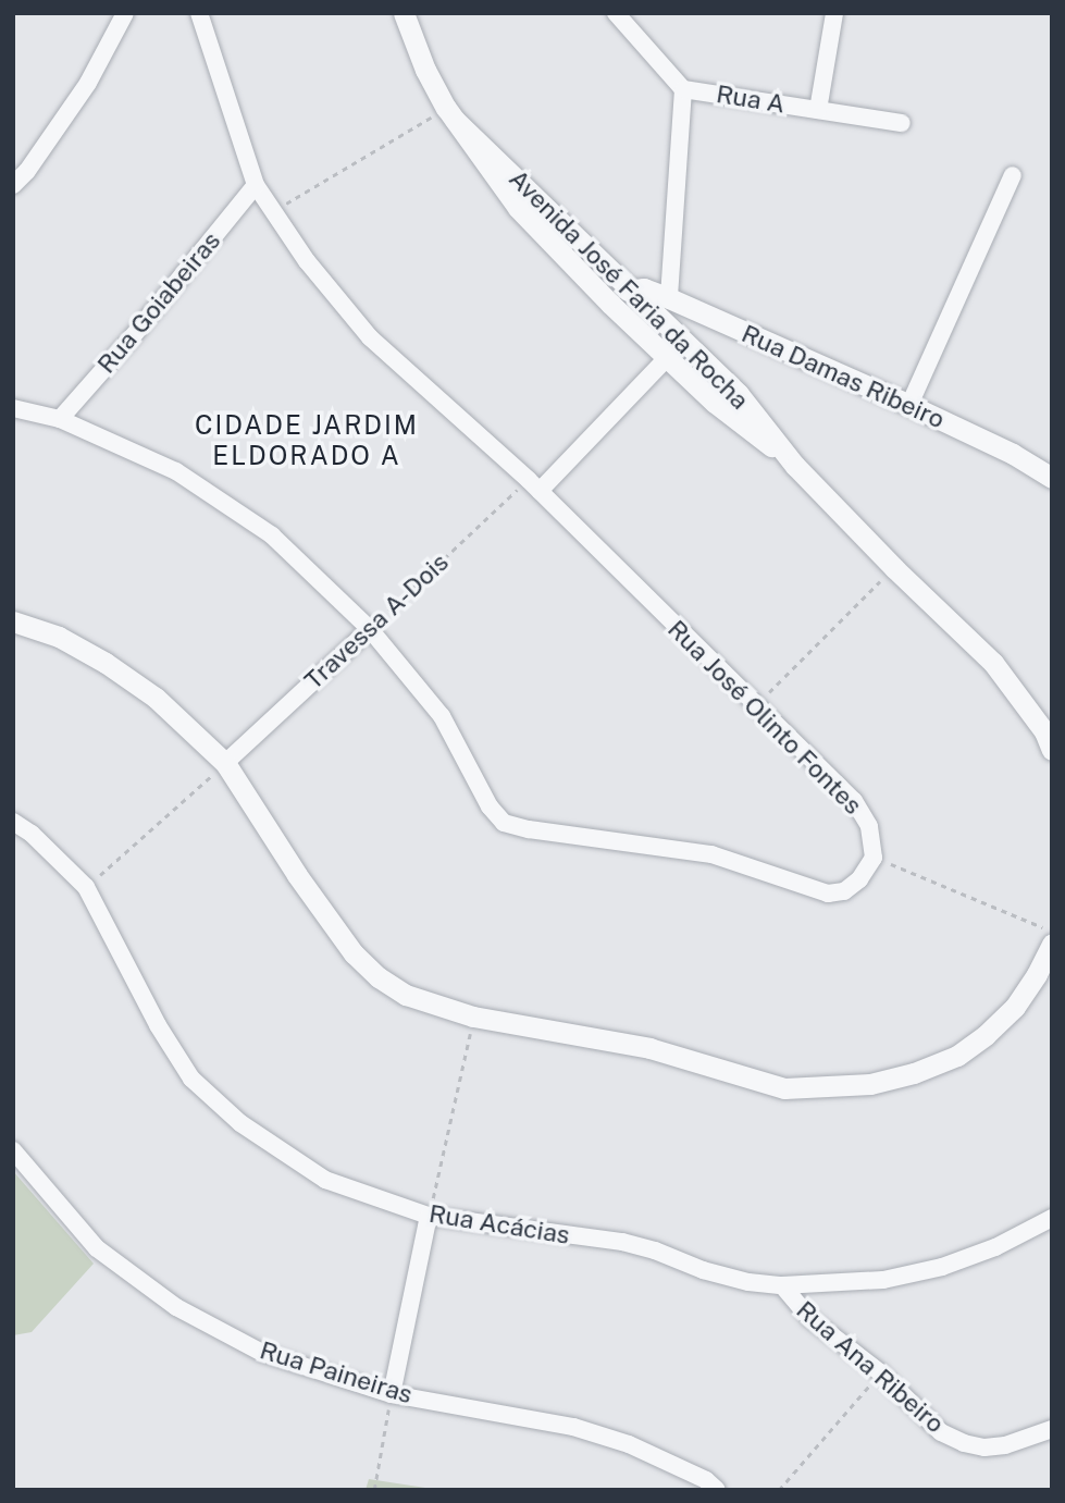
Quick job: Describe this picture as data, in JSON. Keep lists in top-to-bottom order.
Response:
{
  "streets": {
    "street": [
      "Rua A",
      "Avenida José Faria da Rocha",
      "Rua Goiabeiras",
      "Rua Damas Ribeiro",
      "Travessa A-Dois",
      "Rua José Olinto Fontes",
      "Rua Acácias",
      "Rua Ana Ribeiro",
      "Rua Paineiras"
    ]
  },
  "crossings": [
    ["Avenida José Faria da Rocha", "Rua Damas Ribeiro"],
    ["Rua Goiabeiras", "Rua José Olinto Fontes"],
    ["Travessa A-Dois", "Rua José Olinto Fontes"],
    ["Rua Acácias", "Rua Ana Ribeiro"]
  ],
  "districts": ["CIDADE JARDIM ELDORADO A"]
}
